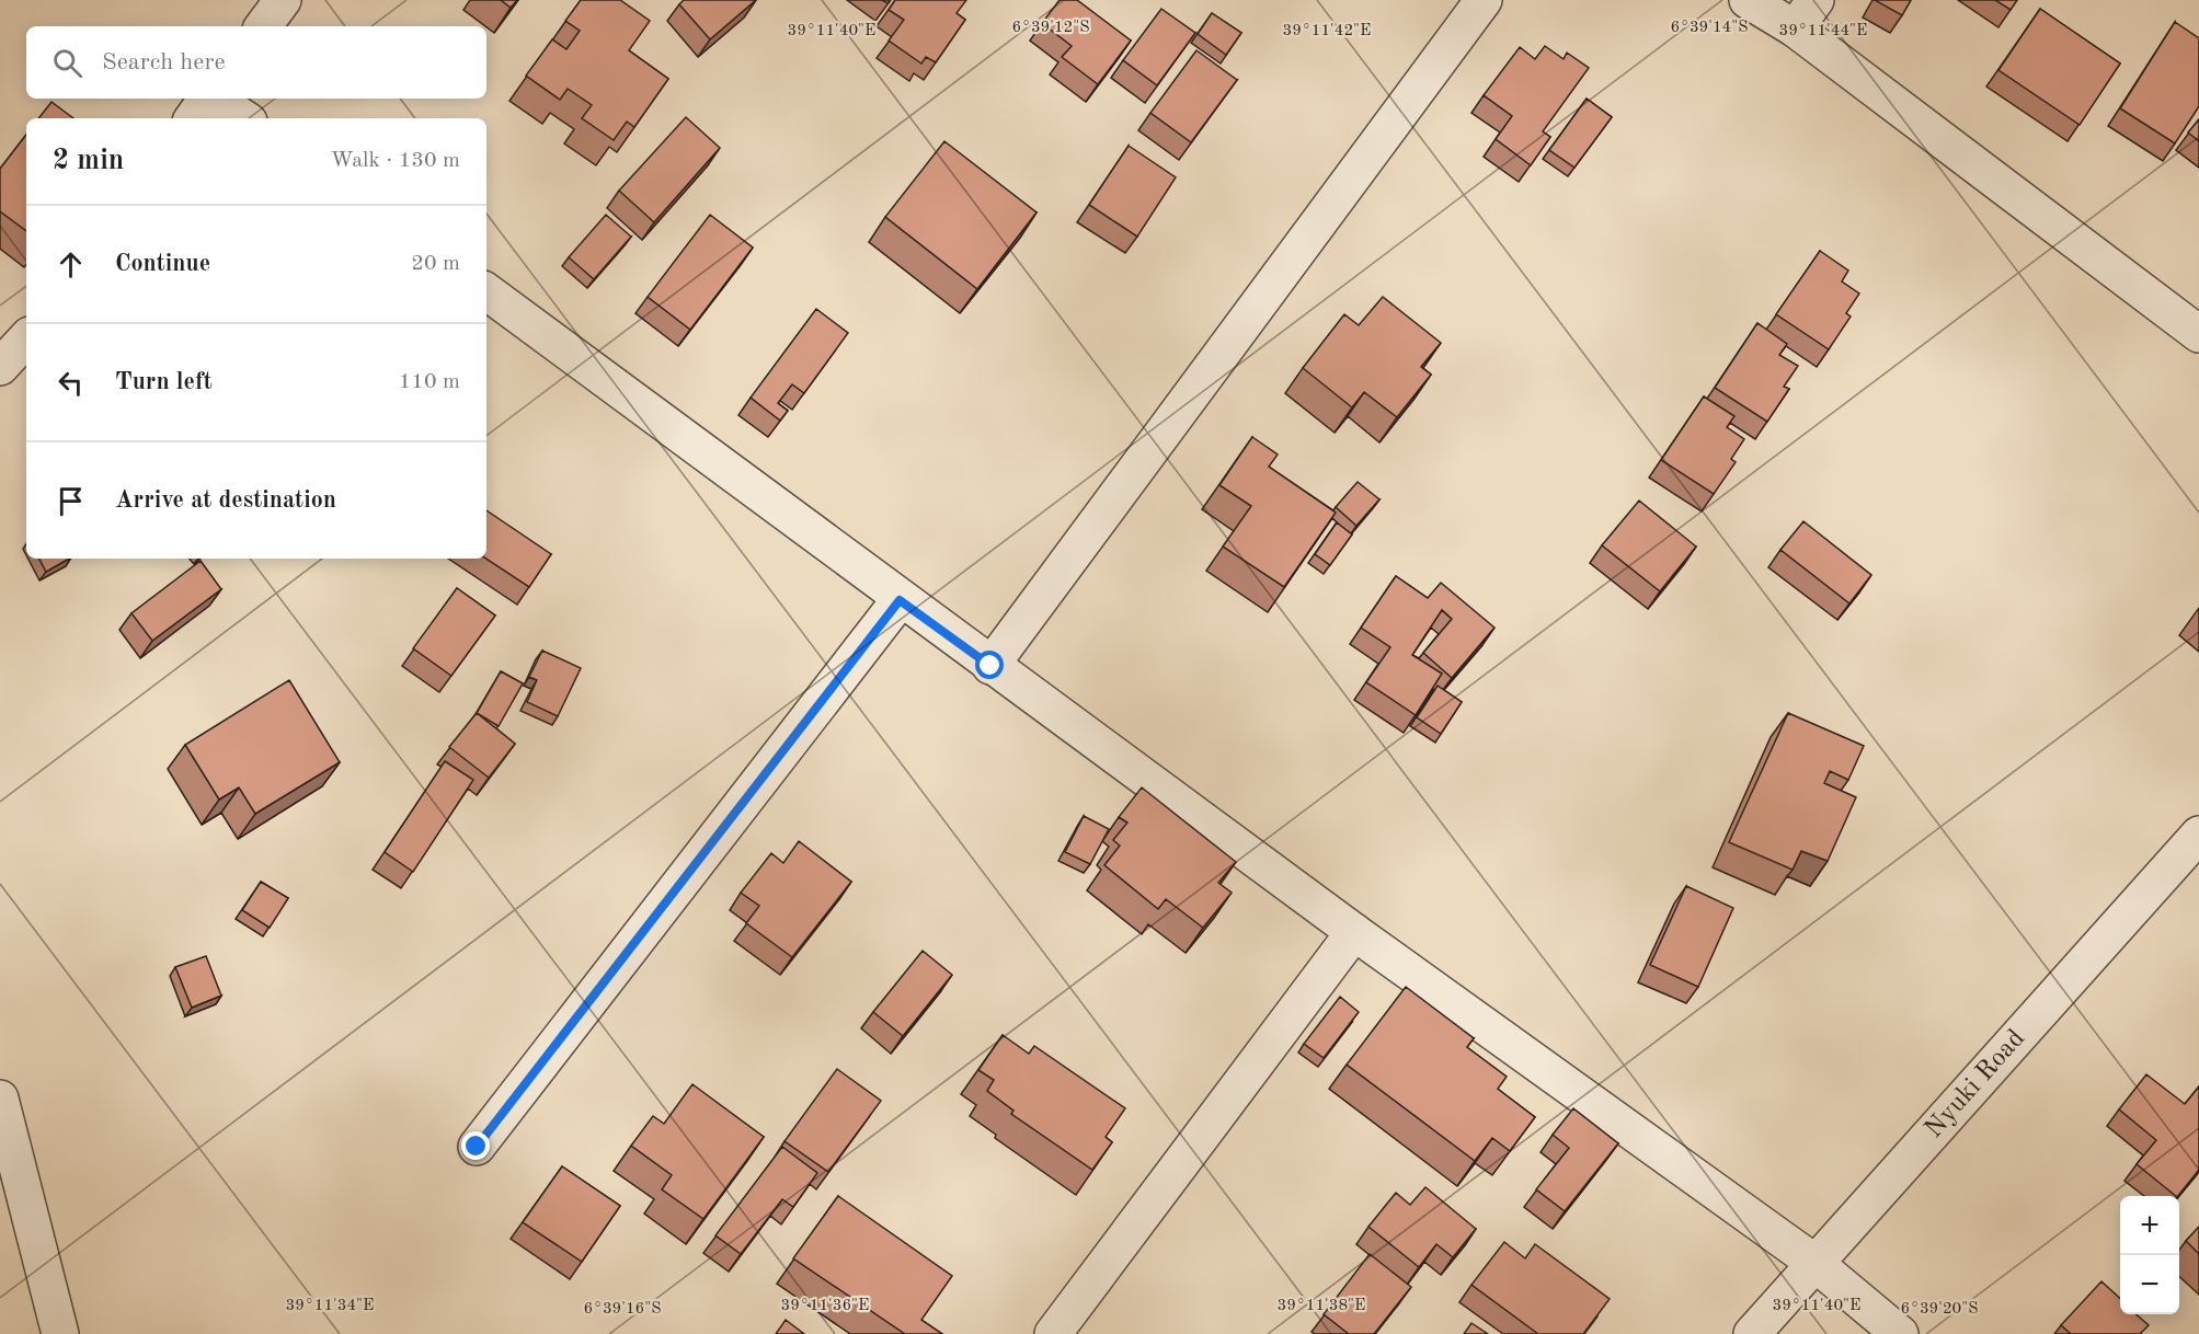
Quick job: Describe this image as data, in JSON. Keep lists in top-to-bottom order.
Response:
{
  "streets": {
    "street": ["Nyuki Road"]
  },
  "page": {
    "search": "Search here",
    "heading": ["2 min", "Walk · 130 m"],
    "list": [
      ["Continue", "20 m"],
      ["Turn left", "110 m"],
      "Arrive at destination"
    ],
    "map_buttons": ["+", "−"]
  },
  "coordinates": [
    "6°39'12\"S",
    "6°39'14\"S",
    "39°11'40\"E",
    "39°11'42\"E",
    "39°11'44\"E",
    "39°11'34\"E",
    "39°11'36\"E",
    "39°11'38\"E",
    "6°39'16\"S",
    "6°39'20\"S"
  ]
}
